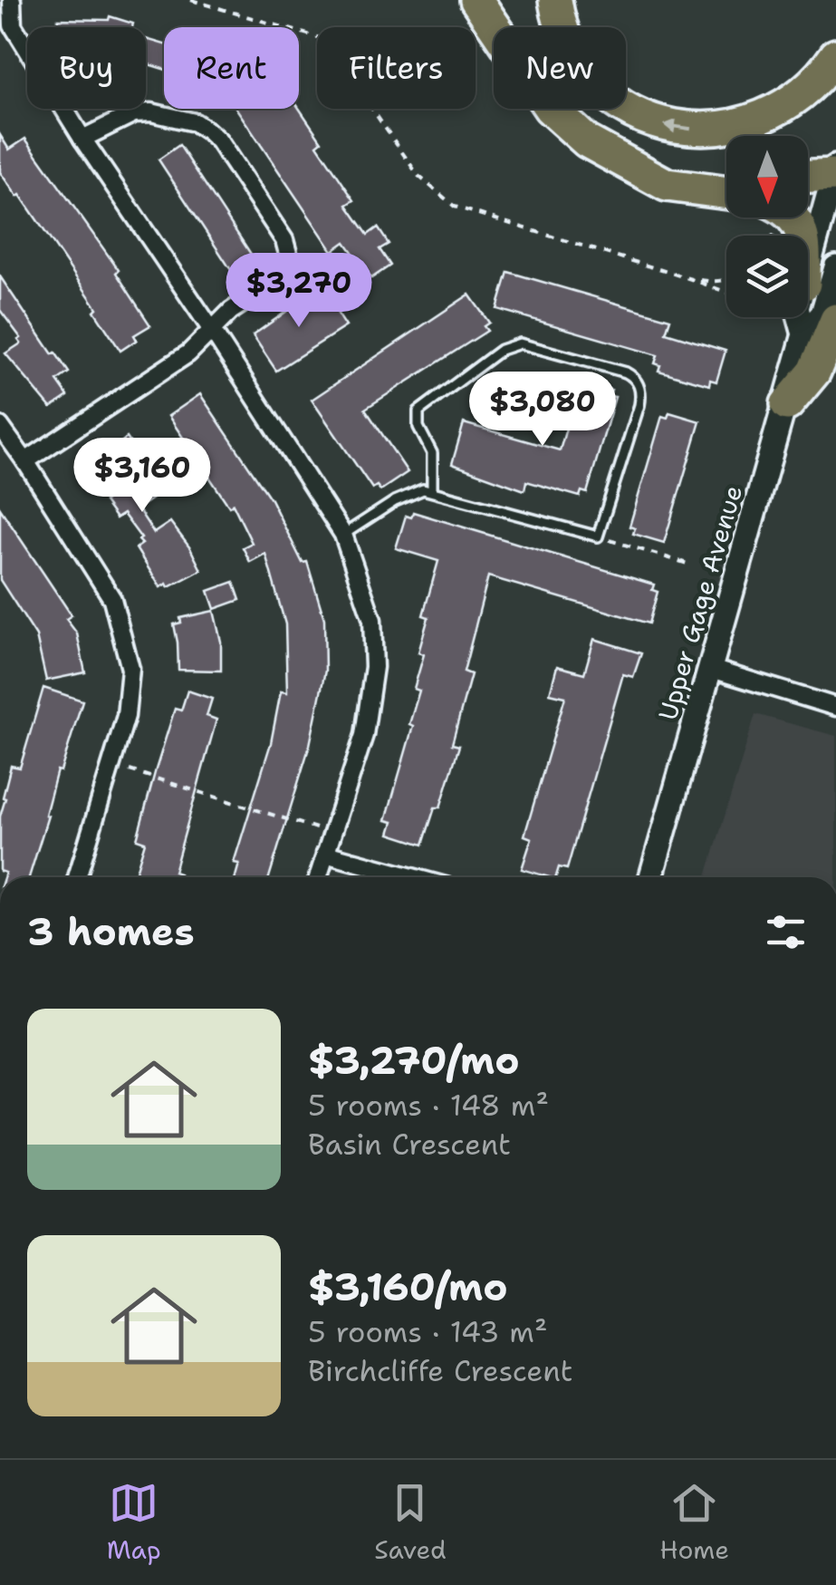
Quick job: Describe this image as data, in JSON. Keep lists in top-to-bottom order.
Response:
{
  "streets": {
    "main road": ["Upper Gage Avenue"]
  },
  "north": "bottom",
  "page": {
    "chip": [
      "Buy",
      "Rent",
      "Filters",
      "New"
    ],
    "price": ["$3,270", "$3,080", "$3,160"],
    "heading": "3 homes",
    "list": [
      {
        "name": "$3,270/mo",
        "note": "5 rooms · 148 m² · Basin Crescent"
      },
      {
        "name": "$3,160/mo",
        "note": "5 rooms · 143 m² · Birchcliffe Crescent"
      }
    ],
    "tabs": ["Map", "Saved", "Home"]
  }
}
